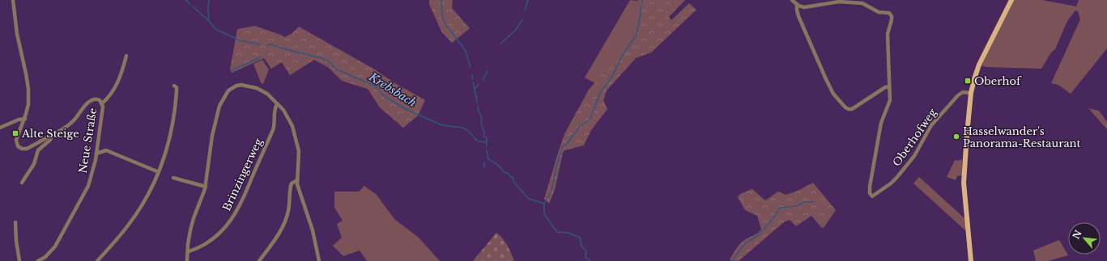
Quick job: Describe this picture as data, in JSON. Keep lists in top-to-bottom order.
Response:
{
  "streets": {
    "street": ["Oberhofweg", "Neue Straße", "Brinzingerweg"]
  },
  "water": ["Krebsbach"],
  "places": {
    "transit": ["Oberhof", "Alte Steige"],
    "other": ["Hasselwander's Panorama-Restaurant"]
  },
  "north": "top left"
}
